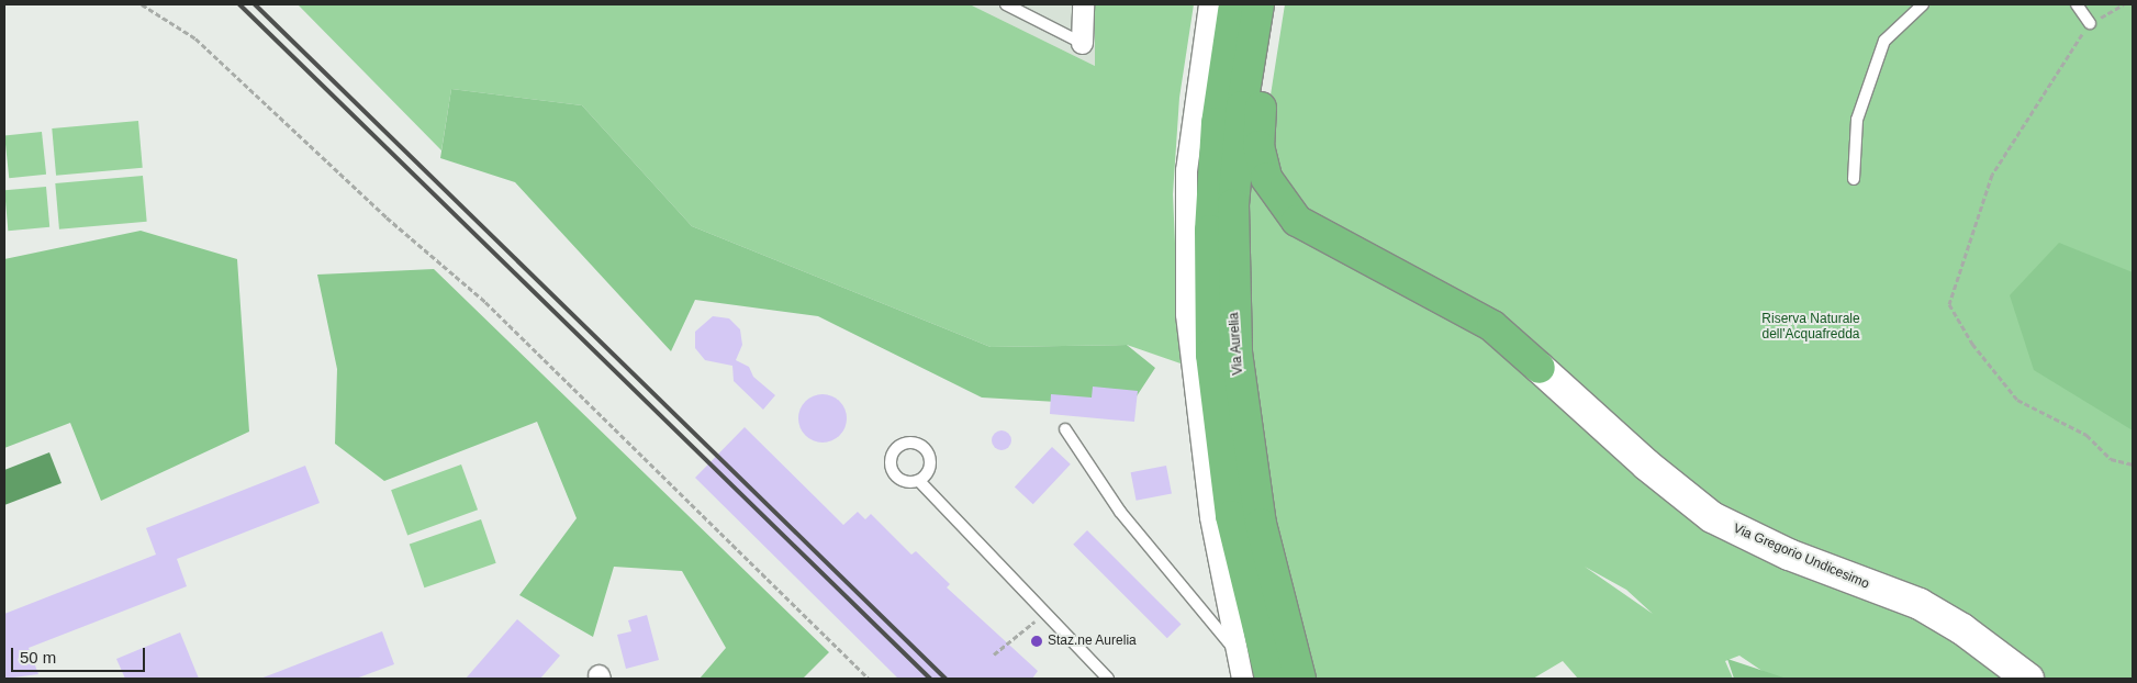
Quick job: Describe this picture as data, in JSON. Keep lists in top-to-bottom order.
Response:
{
  "streets": {
    "highway": ["Via Aurelia"],
    "street": ["Via Gregorio Undicesimo"]
  },
  "parks": ["Riserva Naturale dell'Acquafredda"],
  "places": ["Staz.ne Aurelia"],
  "scale_bar": "50 m"
}
